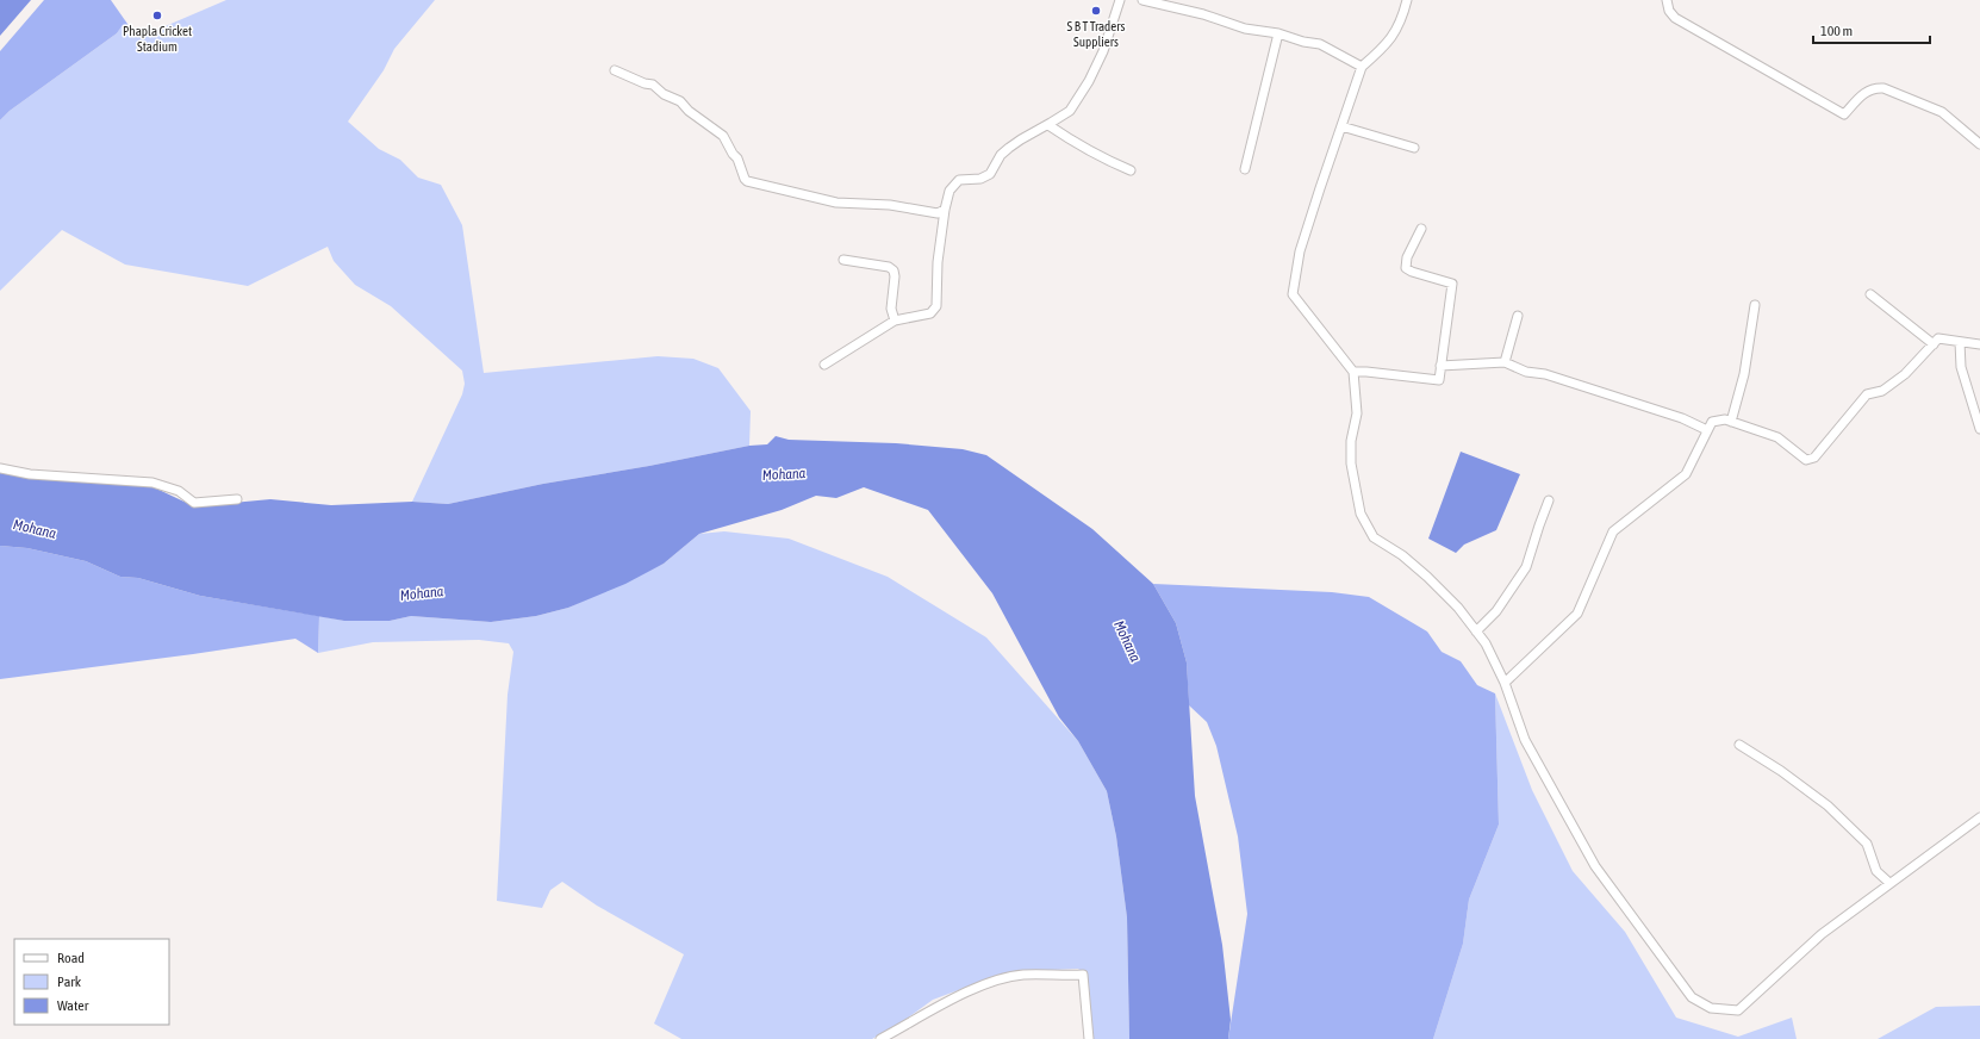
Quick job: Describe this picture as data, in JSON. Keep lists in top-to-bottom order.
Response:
{
  "water": ["Mohana"],
  "places": ["S B T Traders Suppliers", "Phapla Cricket Stadium"],
  "legend": ["Road", "Park", "Water"],
  "scale_bar": "100 m"
}
